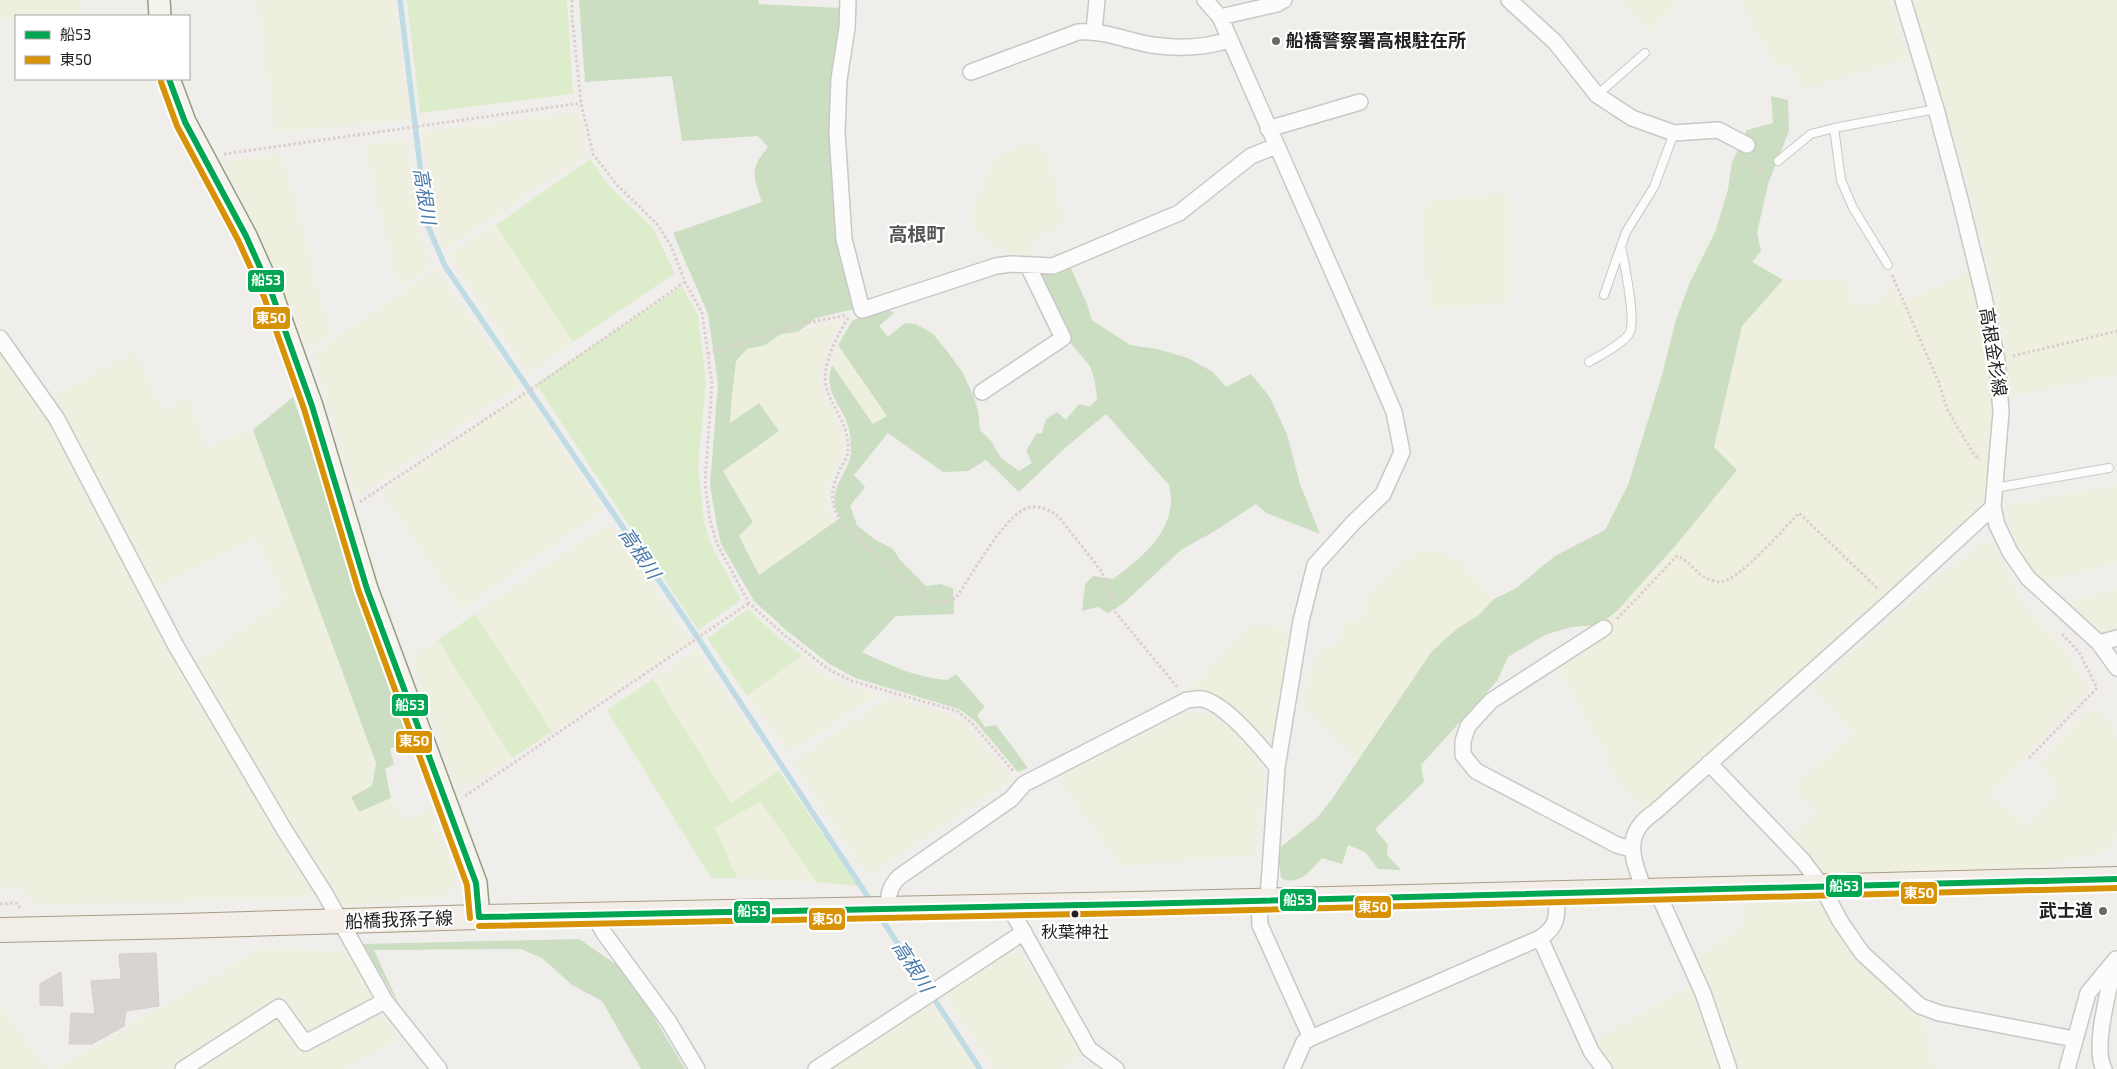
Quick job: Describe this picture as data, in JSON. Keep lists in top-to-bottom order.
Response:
{
  "streets": {
    "main road": ["船橋我孫子線"],
    "street": ["高根金杉線"]
  },
  "districts": ["高根町"],
  "water": ["高根川"],
  "places": ["船橋警察署高根駐在所", "武士道", "秋葉神社"],
  "lines": ["transit line 船53", "transit line 東50"],
  "legend": ["船53", "東50"]
}
